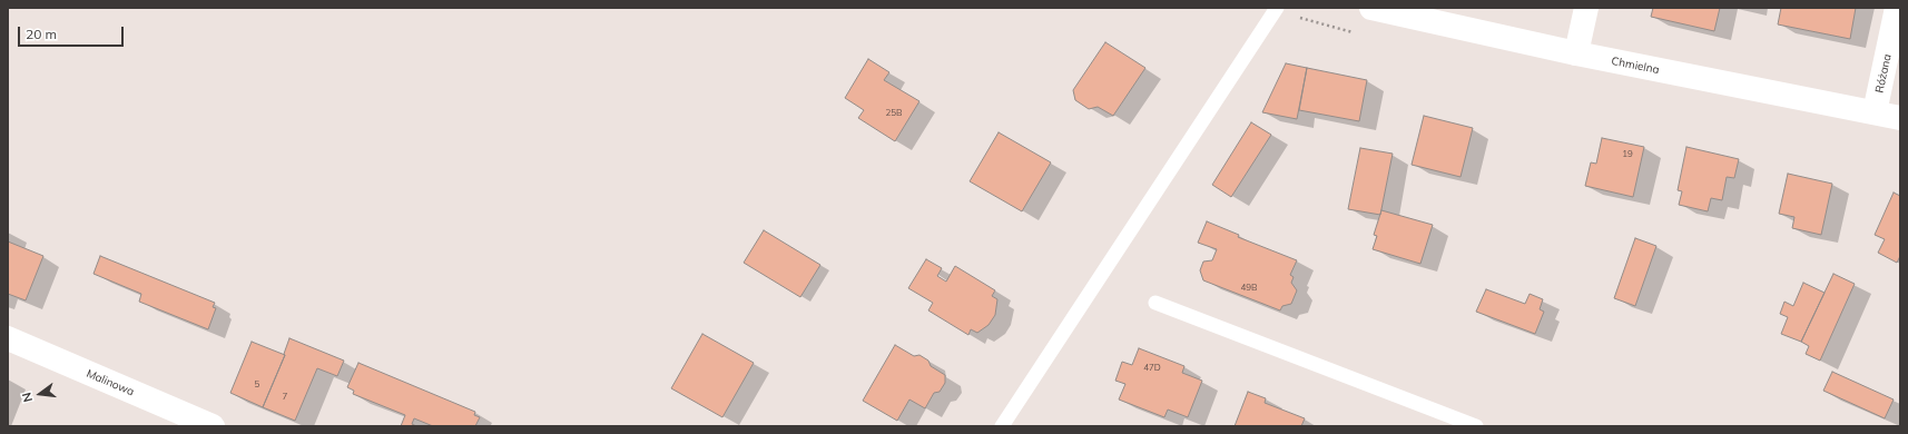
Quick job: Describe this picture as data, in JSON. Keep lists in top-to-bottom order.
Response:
{
  "streets": {
    "street": ["Chmielna", "Różana", "Malinowa"]
  },
  "crossings": [
    ["Chmielna", "Różana"]
  ],
  "house_numbers": [
    "25B",
    "19",
    "49B",
    "47D",
    "5",
    "7"
  ],
  "scale_bar": "20 m",
  "north": "left"
}
